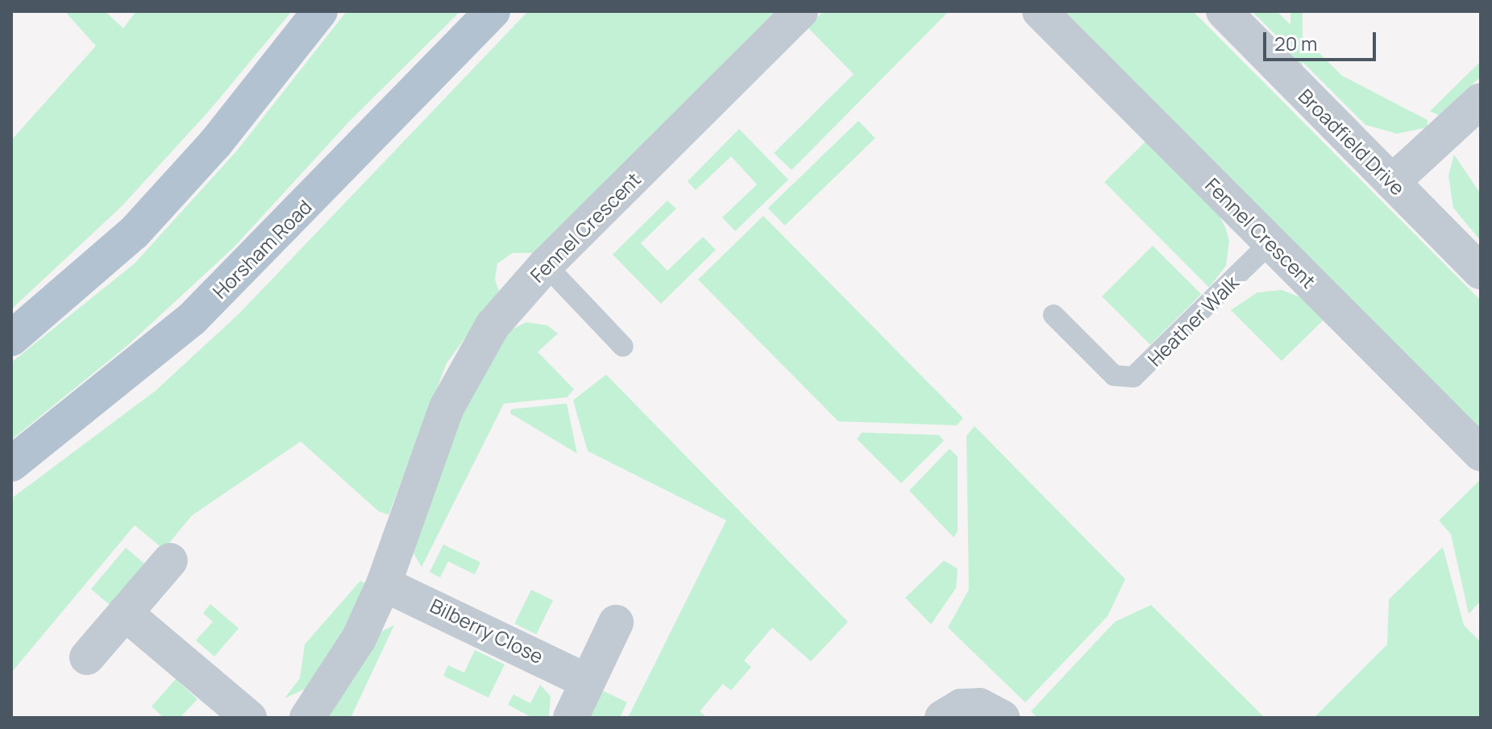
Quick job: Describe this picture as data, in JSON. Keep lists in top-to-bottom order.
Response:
{
  "streets": {
    "main road": ["Horsham Road"],
    "street": ["Broadfield Drive", "Fennel Crescent", "Bilberry Close"],
    "lane": ["Heather Walk"]
  },
  "crossings": [
    ["Fennel Crescent", "Heather Walk"],
    ["Fennel Crescent", "Bilberry Close"]
  ],
  "scale_bar": "20 m"
}
